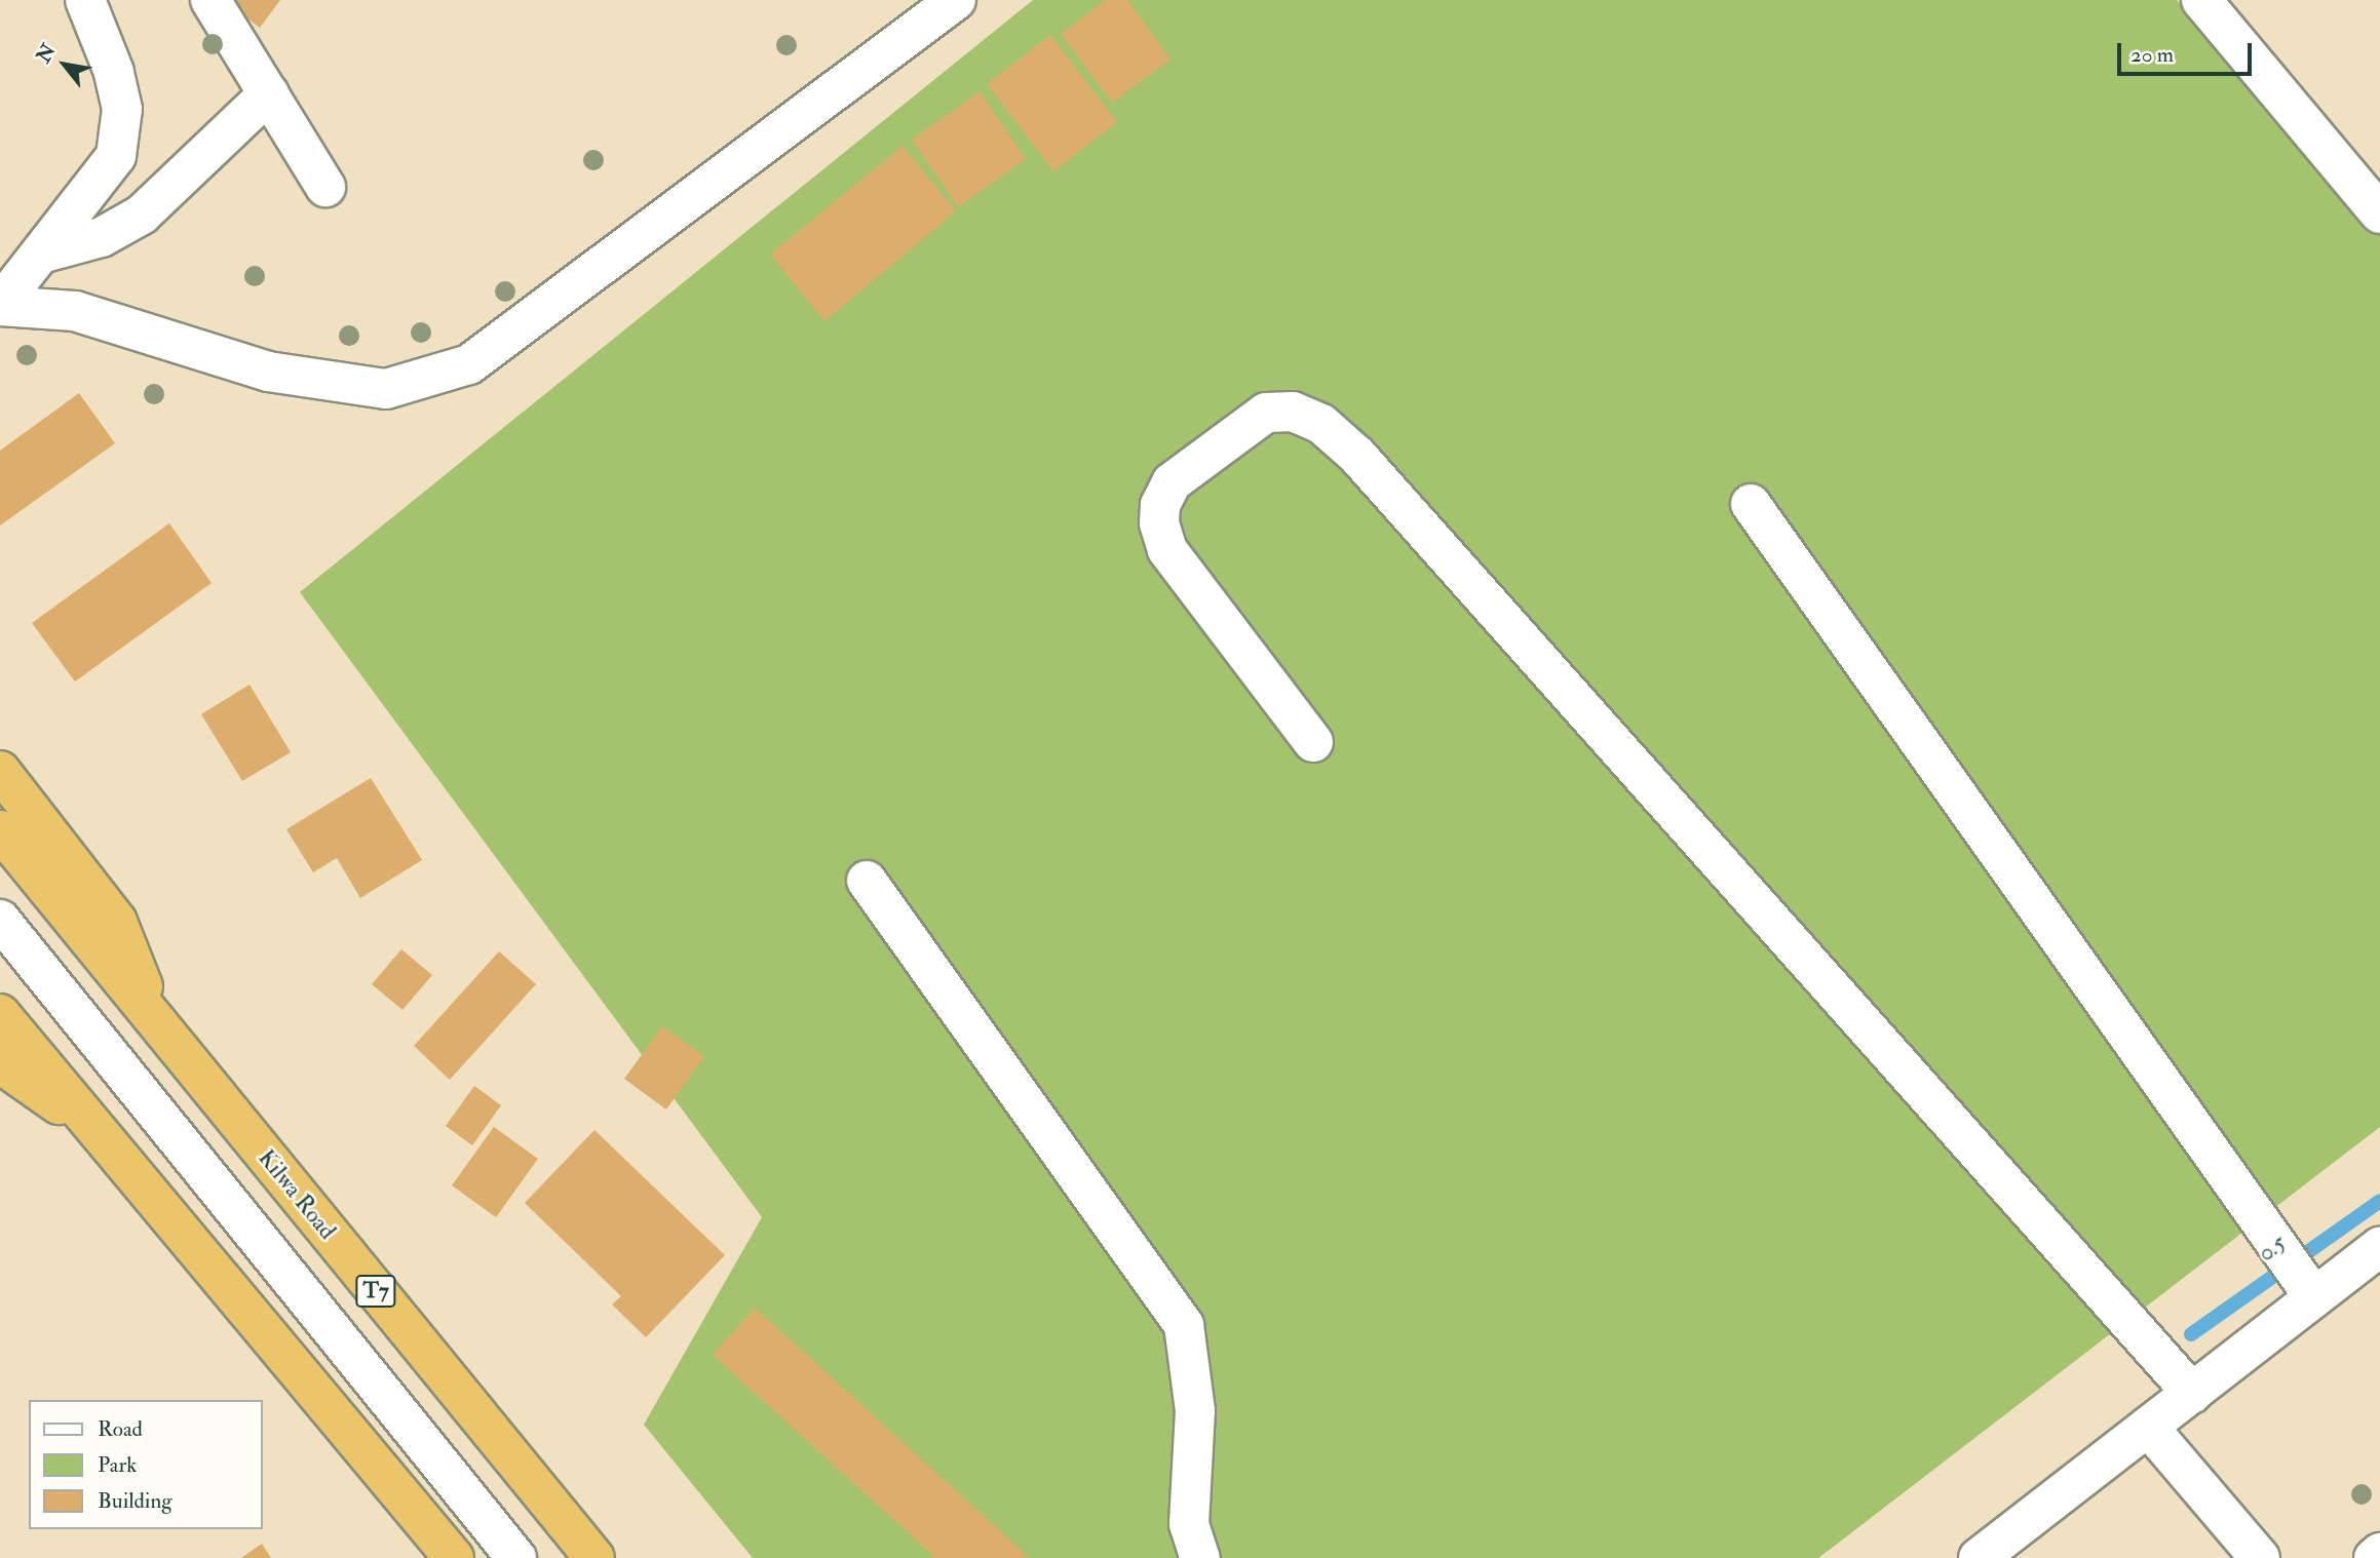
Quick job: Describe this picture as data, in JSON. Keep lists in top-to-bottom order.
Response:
{
  "streets": {
    "highway": ["Kilwa Road", "T7"]
  },
  "crossings": [
    ["Kilwa Road", "T7"]
  ],
  "water": ["0.5"],
  "legend": ["Road", "Park", "Building"],
  "scale_bar": "20 m",
  "north": "top left"
}
